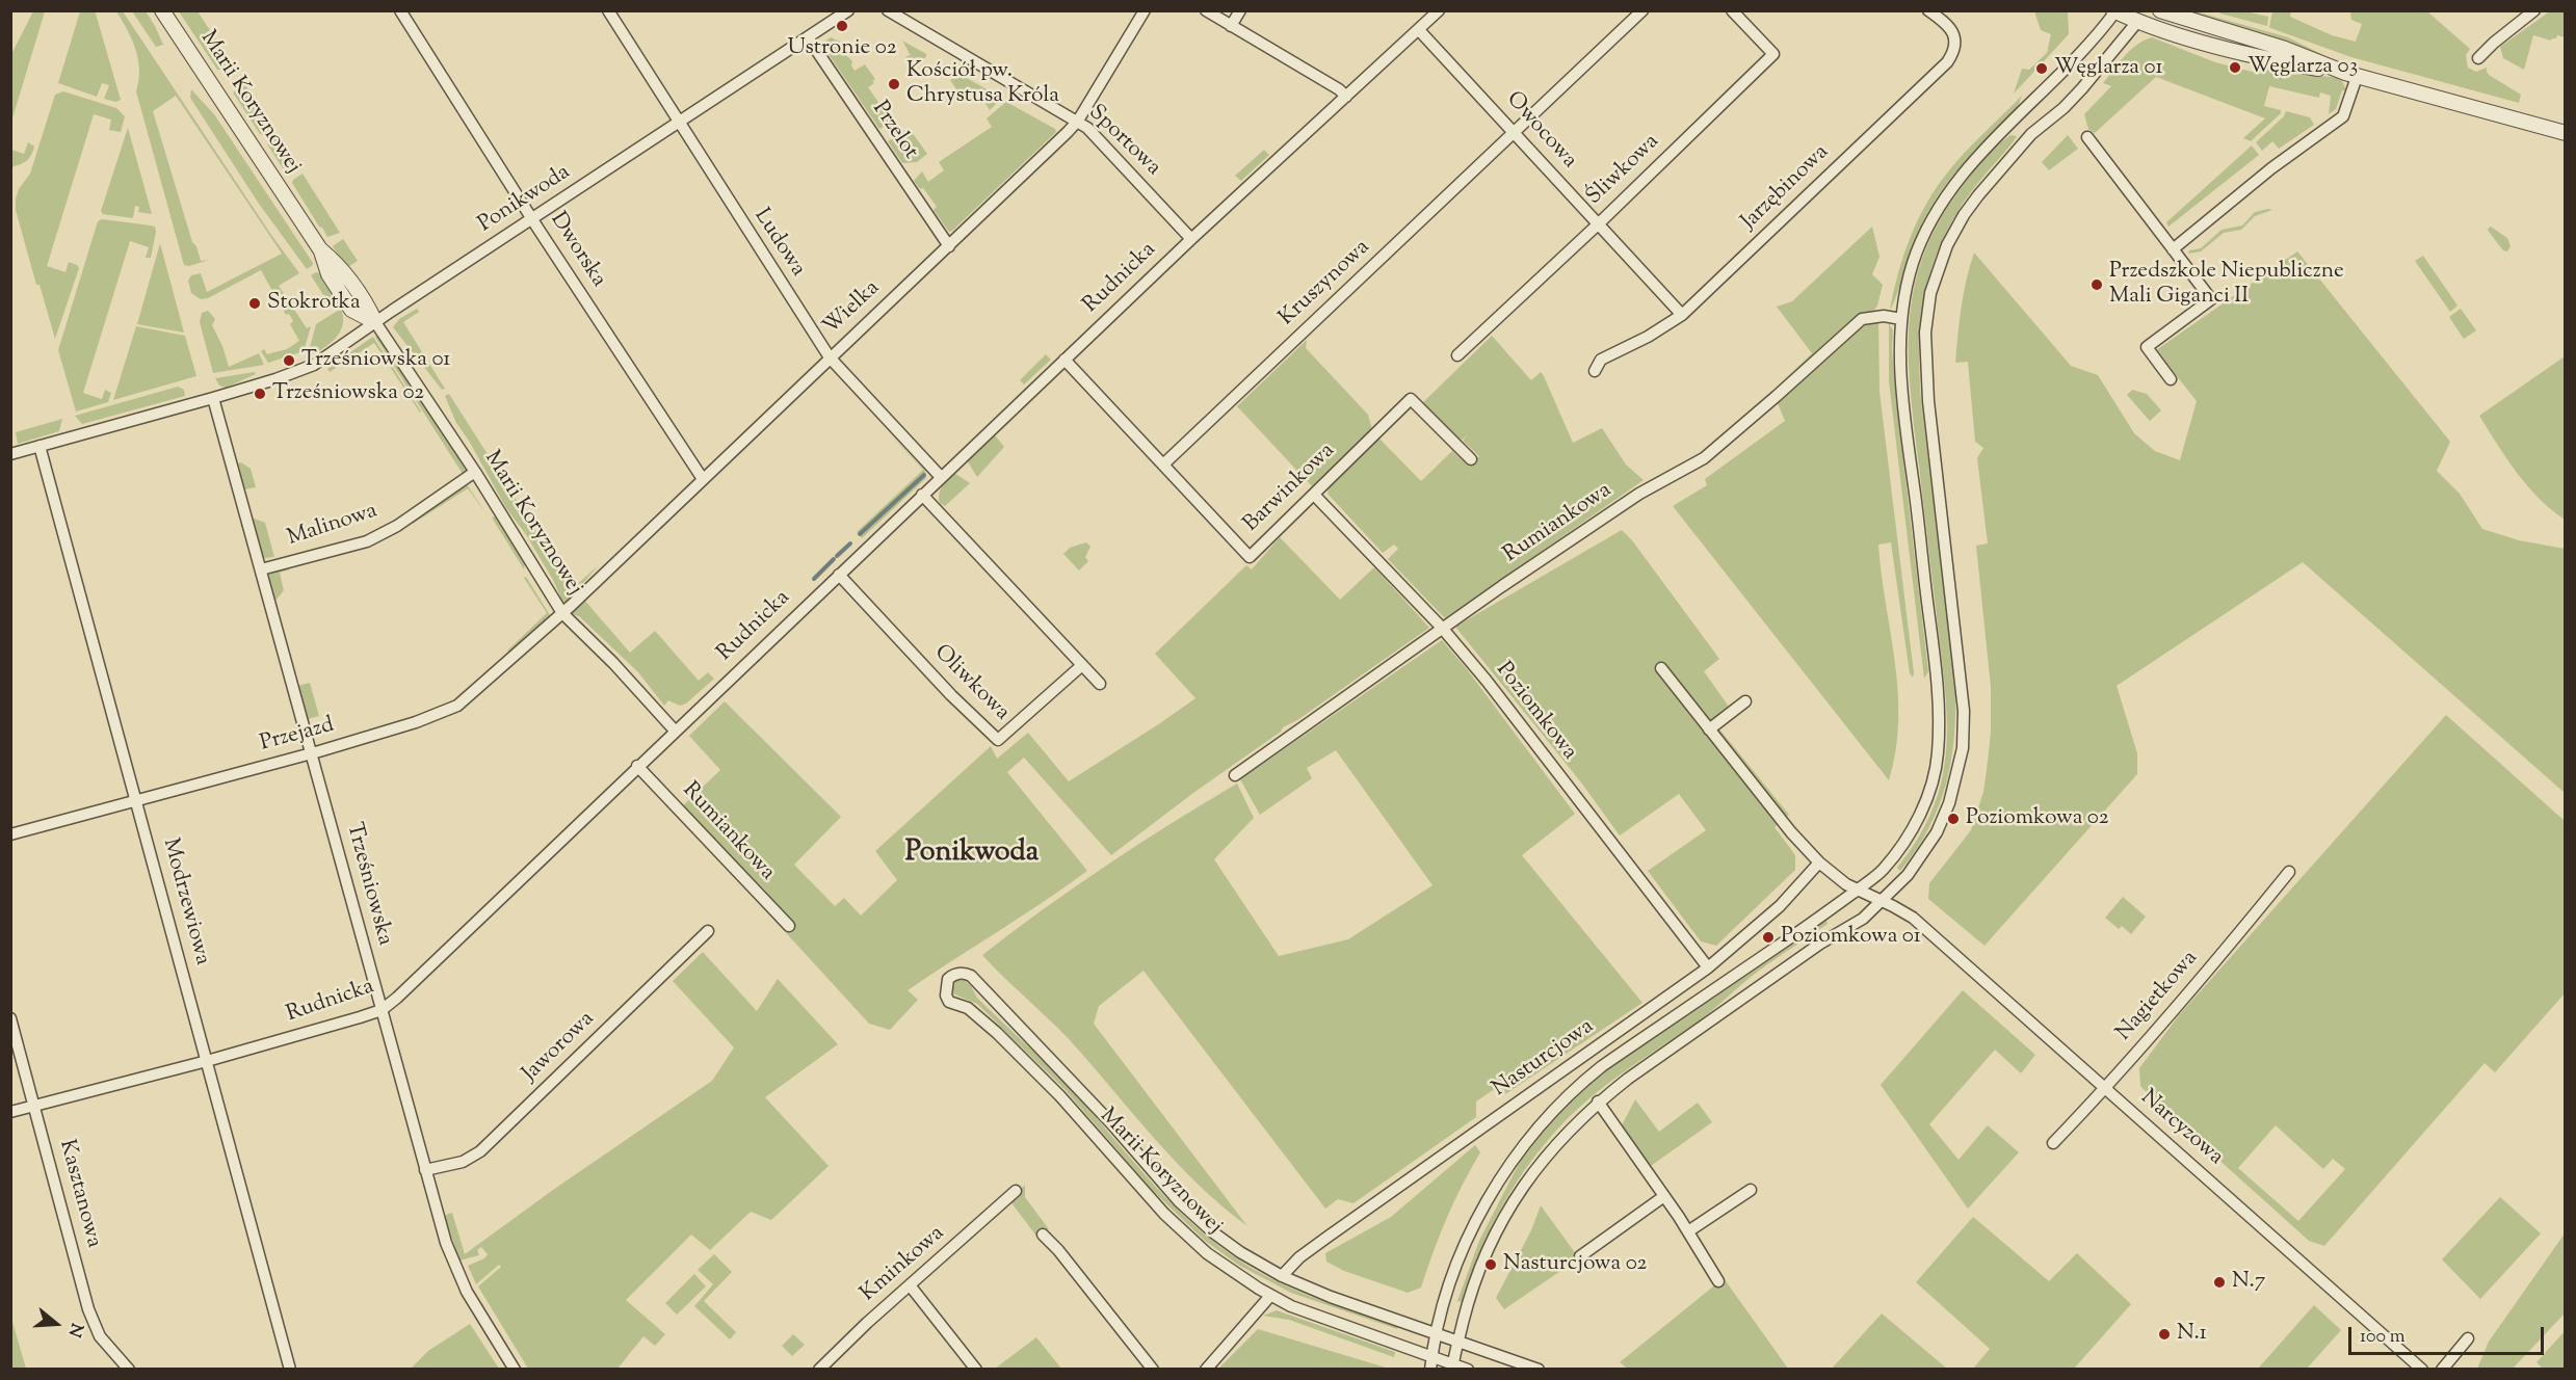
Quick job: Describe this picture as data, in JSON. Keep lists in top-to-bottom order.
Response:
{
  "streets": {
    "street": [
      "Marii Koryznowej",
      "Przelot",
      "Owocowa",
      "Sportowa",
      "Śliwkowa",
      "Jarzębinowa",
      "Ponikwoda",
      "Ludowa",
      "Dworska",
      "Rudnicka",
      "Kruszynowa",
      "Wielka",
      "Barwinkowa",
      "Rumiankowa",
      "Malinowa",
      "Oliwkowa",
      "Poziomkowa",
      "Przejazd",
      "Trześniowska",
      "Modrzewiowa",
      "Nagietkowa",
      "Jaworowa",
      "Nasturcjowa",
      "Narcyzowa",
      "Kasztanowa",
      "Kminkowa"
    ]
  },
  "crossings": [
    ["Marii Koryznowej", "Ponikwoda"],
    ["Marii Koryznowej", "Rudnicka"],
    ["Marii Koryznowej", "Wielka"],
    ["Marii Koryznowej", "Malinowa"],
    ["Marii Koryznowej", "Przejazd"],
    ["Marii Koryznowej", "Nasturcjowa"],
    ["Przelot", "Ponikwoda"],
    ["Przelot", "Wielka"],
    ["Owocowa", "Śliwkowa"],
    ["Owocowa", "Jarzębinowa"],
    ["Owocowa", "Rudnicka"],
    ["Owocowa", "Kruszynowa"],
    ["Sportowa", "Rudnicka"],
    ["Sportowa", "Wielka"],
    ["Ponikwoda", "Ludowa"],
    ["Ponikwoda", "Dworska"],
    ["Ponikwoda", "Trześniowska"],
    ["Ponikwoda", "Modrzewiowa"],
    ["Ludowa", "Rudnicka"],
    ["Ludowa", "Wielka"],
    ["Dworska", "Wielka"],
    ["Rudnicka", "Barwinkowa"],
    ["Rudnicka", "Rumiankowa"],
    ["Rudnicka", "Oliwkowa"],
    ["Rudnicka", "Trześniowska"],
    ["Rudnicka", "Modrzewiowa"],
    ["Rudnicka", "Kasztanowa"],
    ["Kruszynowa", "Barwinkowa"],
    ["Wielka", "Przejazd"],
    ["Barwinkowa", "Poziomkowa"],
    ["Rumiankowa", "Poziomkowa"],
    ["Malinowa", "Trześniowska"],
    ["Poziomkowa", "Nasturcjowa"],
    ["Przejazd", "Trześniowska"],
    ["Przejazd", "Modrzewiowa"],
    ["Trześniowska", "Jaworowa"],
    ["Nagietkowa", "Narcyzowa"],
    ["Nasturcjowa", "Narcyzowa"]
  ],
  "districts": ["Ponikwoda"],
  "places": [
    "Ustronie 02",
    "Węglarza 03",
    "Węglarza 01",
    "Kościół pw. Chrystusa Króla",
    "Przedszkole Niepubliczne Mali Giganci II",
    "Stokrotka",
    "Trześniowska 01",
    "Trześniowska 02",
    "Poziomkowa 02",
    "Poziomkowa 01",
    "Nasturcjowa 02",
    "N.7",
    "N.1"
  ],
  "scale_bar": "100 m",
  "north": "right"
}
